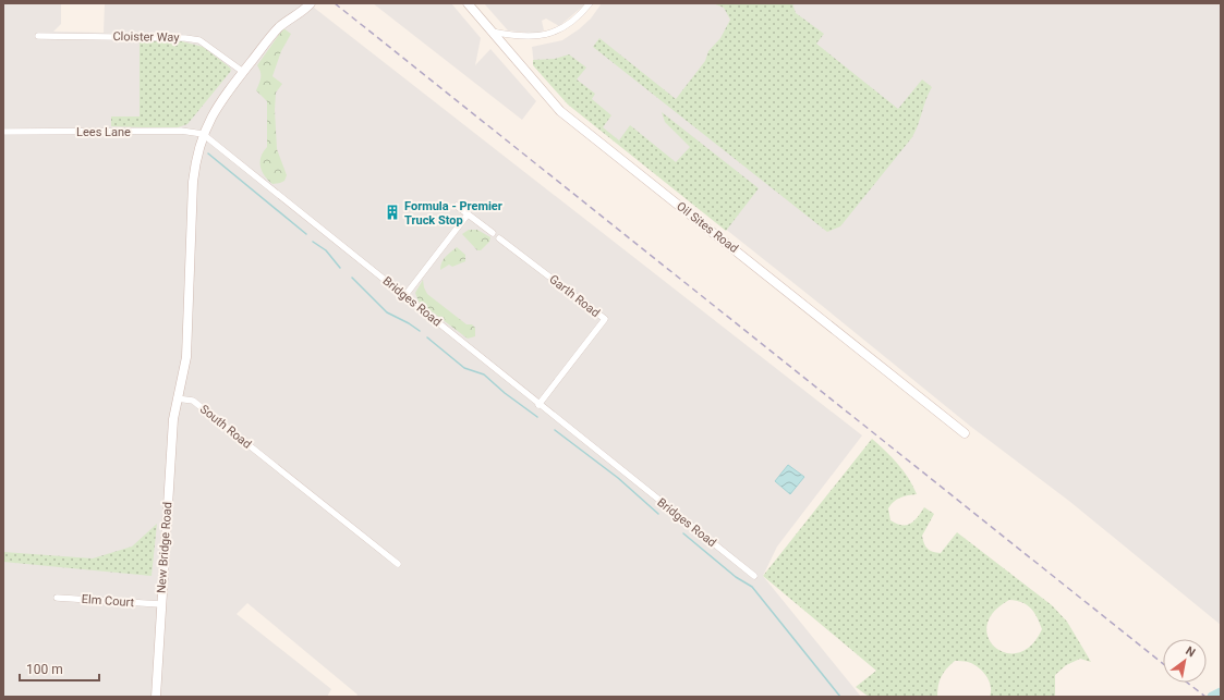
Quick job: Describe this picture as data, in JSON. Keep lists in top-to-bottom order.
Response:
{
  "streets": {
    "street": [
      "Cloister Way",
      "Lees Lane",
      "Oil Sites Road",
      "Garth Road",
      "Bridges Road",
      "South Road",
      "New Bridge Road",
      "Elm Court"
    ]
  },
  "crossings": [
    ["Lees Lane", "Bridges Road"],
    ["Garth Road", "Bridges Road"],
    ["South Road", "New Bridge Road"],
    ["New Bridge Road", "Elm Court"]
  ],
  "places": {
    "building": ["Formula - Premier Truck Stop"]
  },
  "scale_bar": "100 m",
  "north": "top right"
}
